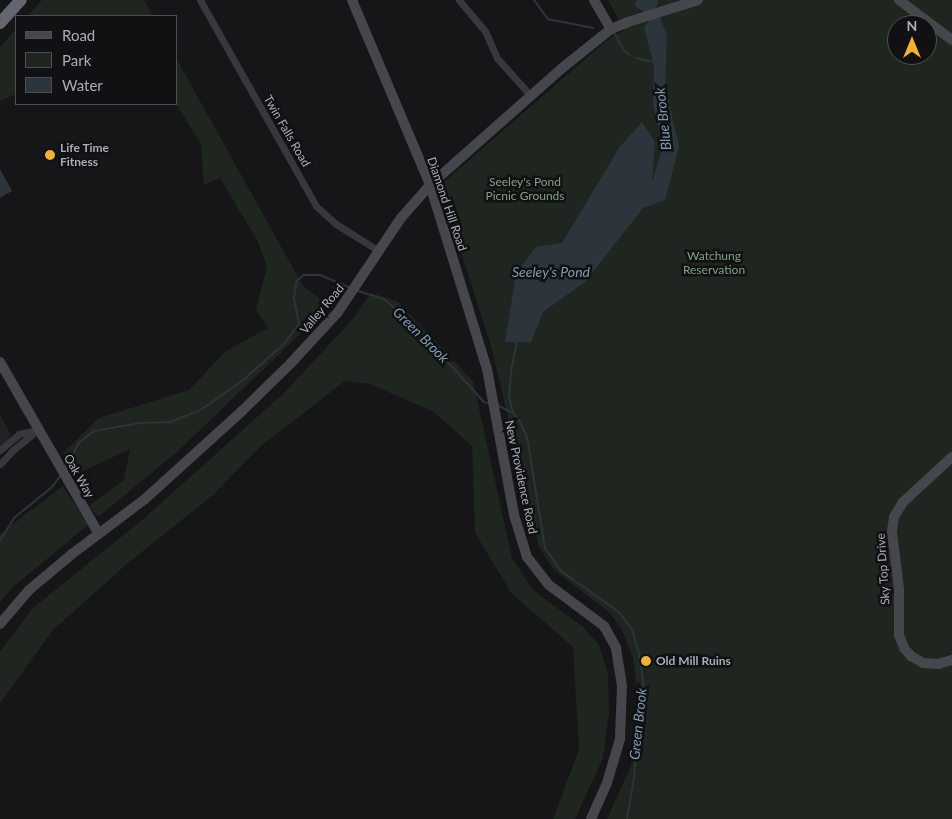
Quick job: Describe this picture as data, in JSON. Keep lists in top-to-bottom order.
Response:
{
  "streets": {
    "main road": [
      "Diamond Hill Road",
      "Valley Road",
      "Oak Way",
      "New Providence Road",
      "Sky Top Drive"
    ],
    "street": ["Twin Falls Road"]
  },
  "crossings": [
    ["Twin Falls Road", "Valley Road"],
    ["Diamond Hill Road", "Valley Road"],
    ["Diamond Hill Road", "New Providence Road"],
    ["Valley Road", "Oak Way"]
  ],
  "water": ["Blue Brook", "Seeley's Pond", "Green Brook"],
  "parks": ["Seeley's Pond Picnic Grounds", "Watchung Reservation"],
  "places": ["Life Time Fitness", "Old Mill Ruins"],
  "legend": ["Road", "Park", "Water"],
  "north": "top"
}
